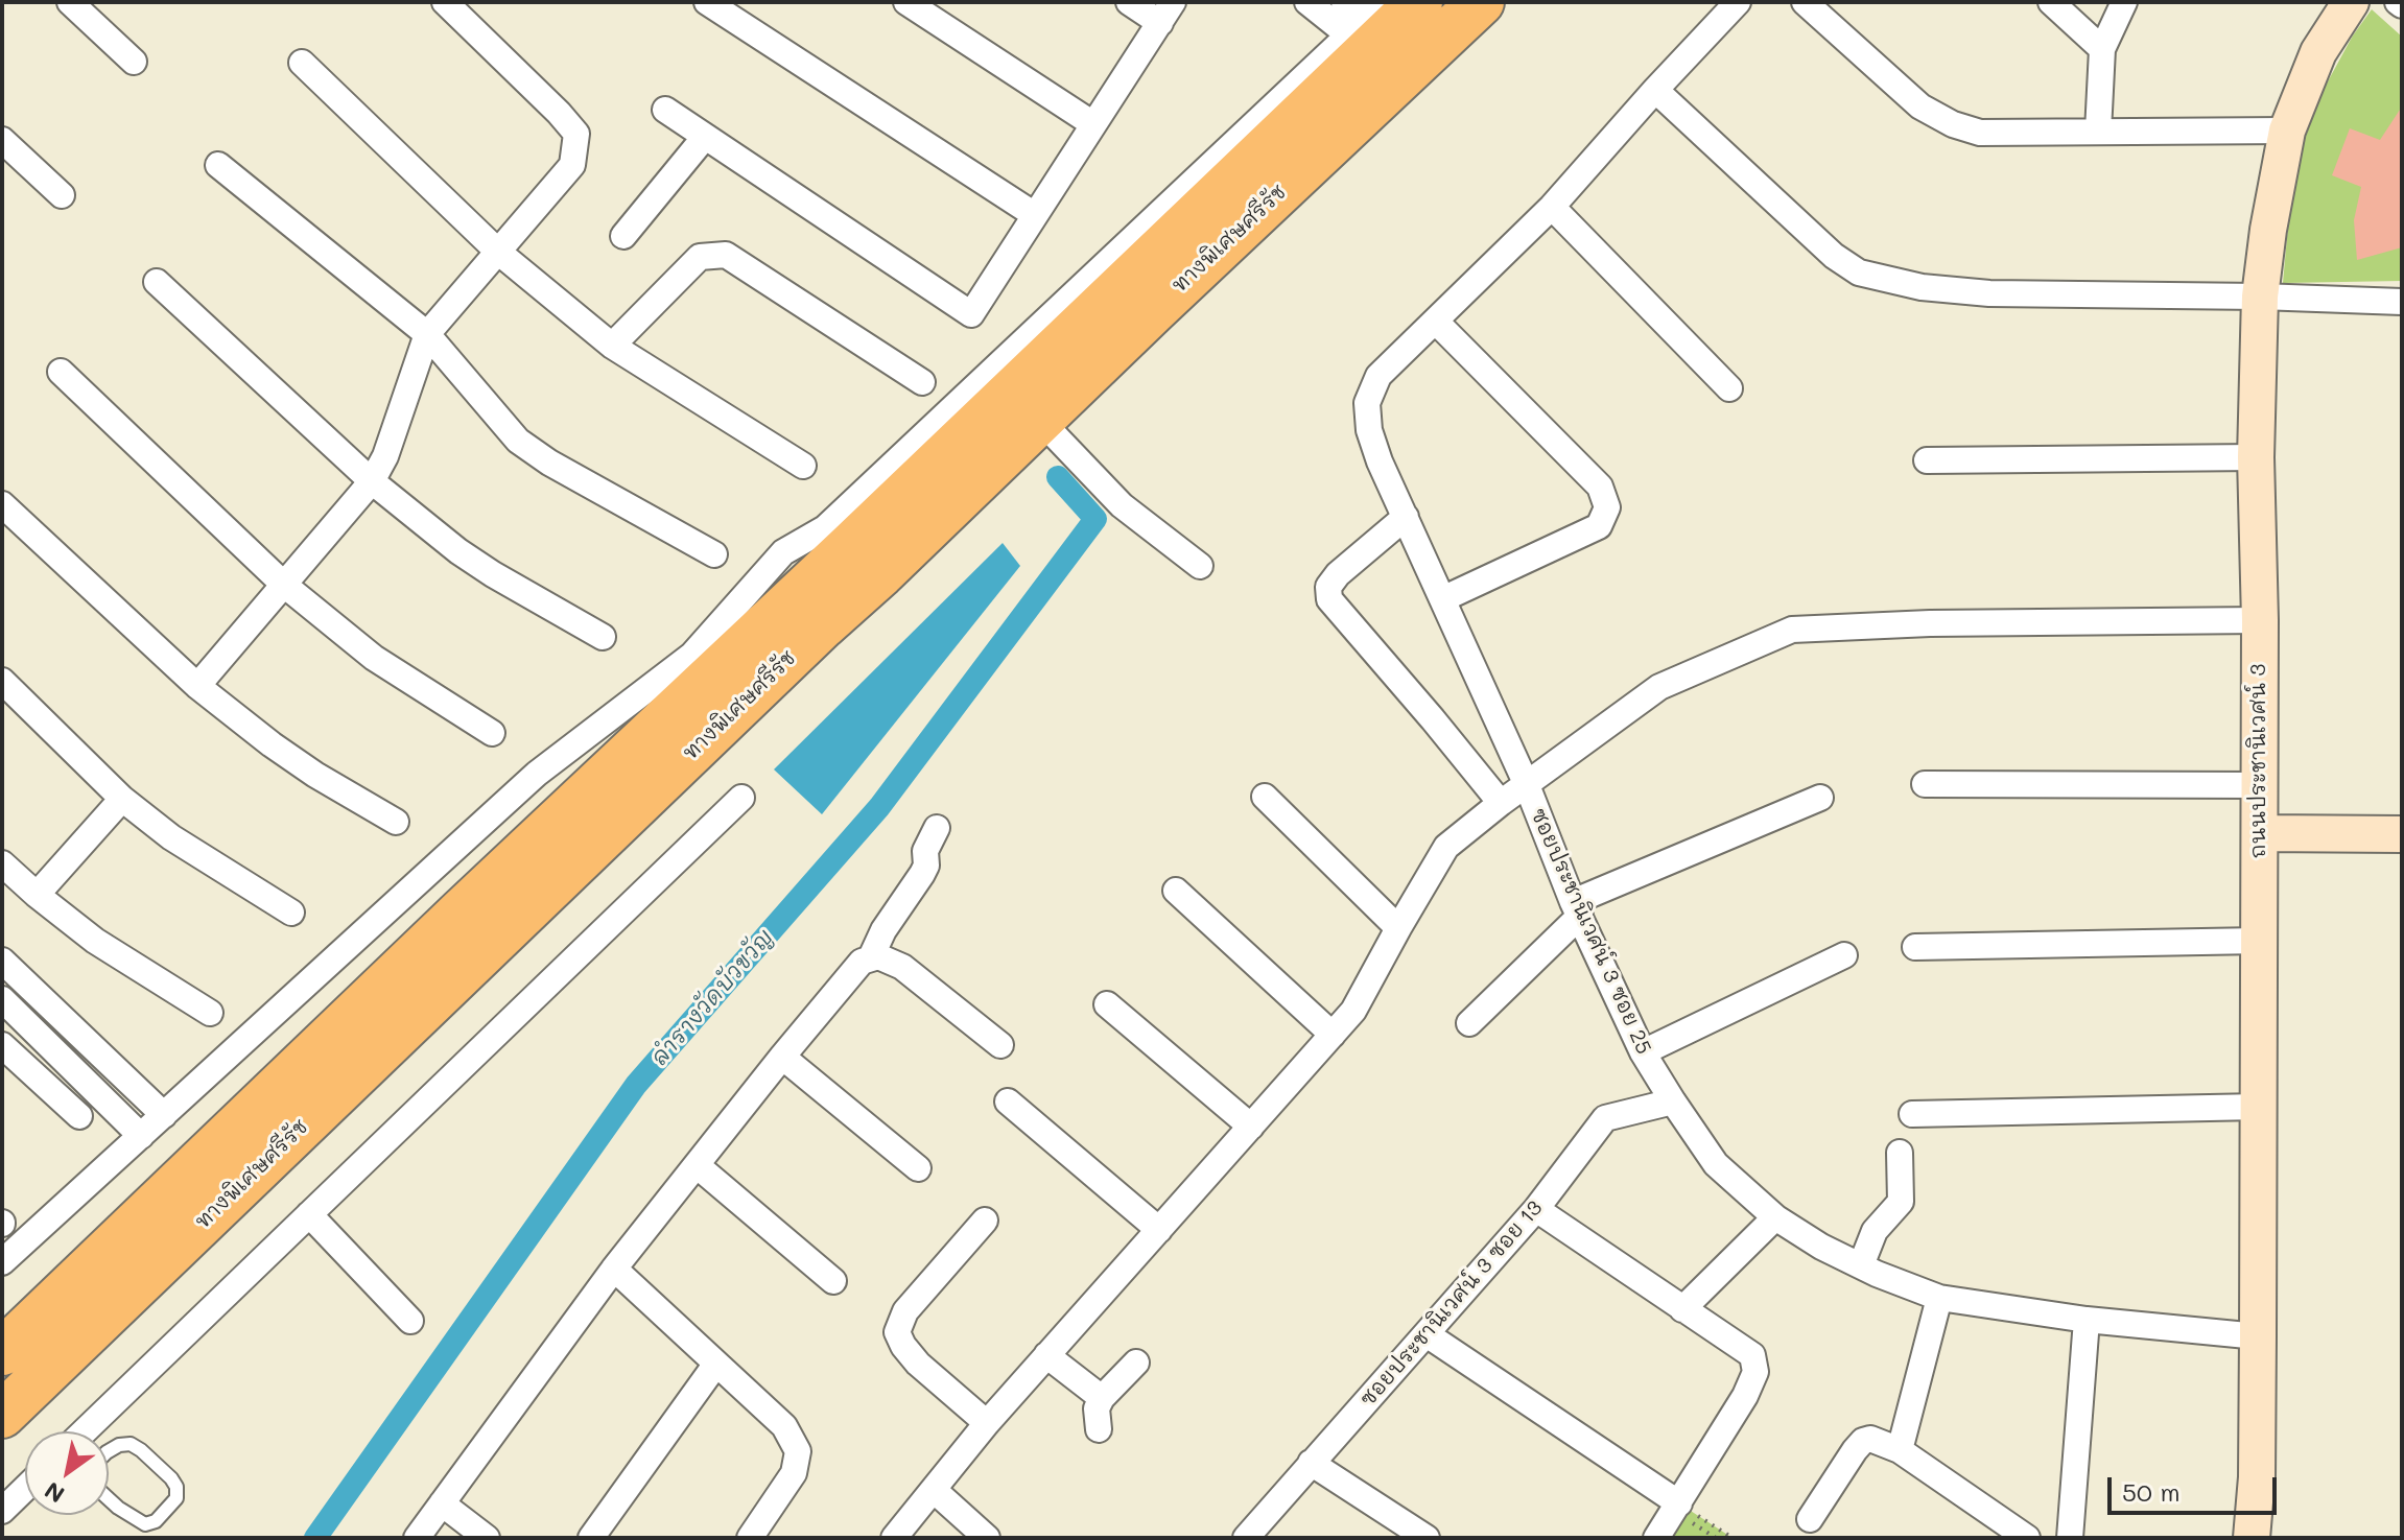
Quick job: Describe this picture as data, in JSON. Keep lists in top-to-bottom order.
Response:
{
  "streets": {
    "highway": ["ทางพิเศษศรีรัช"],
    "street": ["ถนนประชานิเวศน์ 3", "ซอยประชานิเวศน์ 3 ซอย 25", "ซอยประชานิเวศน์ 3 ซอย 13"]
  },
  "crossings": [
    ["ถนนประชานิเวศน์ 3", "ซอยประชานิเวศน์ 3 ซอย 25"],
    ["ซอยประชานิเวศน์ 3 ซอย 25", "ซอยประชานิเวศน์ 3 ซอย 13"]
  ],
  "water": ["ลำรางวัดบัวขวัญ"],
  "scale_bar": "50 m",
  "north": "bottom left"
}
